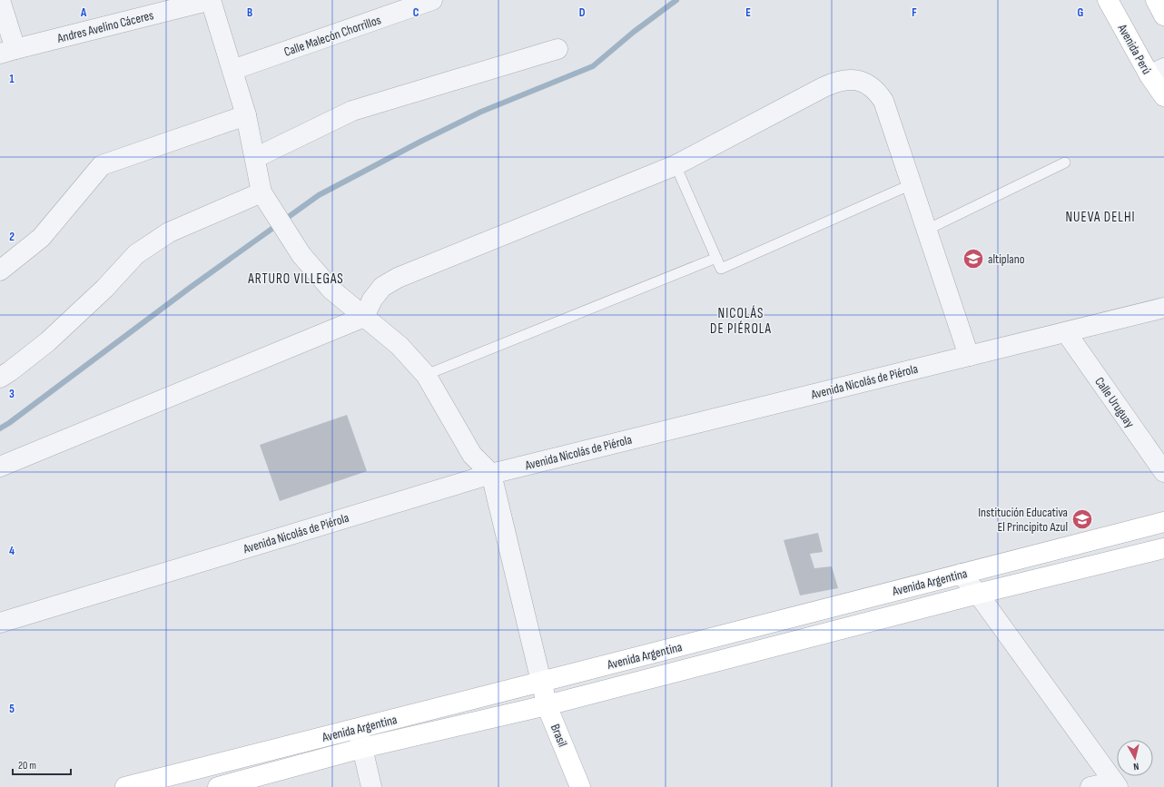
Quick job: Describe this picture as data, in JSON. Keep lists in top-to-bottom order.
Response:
{
  "streets": {
    "street": [
      "Andres Avelino Cáceres",
      "Calle Malecón Chorrillos",
      "Avenida Perú",
      "Avenida Nicolás de Piérola",
      "Calle Uruguay",
      "Avenida Argentina",
      "Brasil"
    ]
  },
  "crossings": [
    ["Avenida Nicolás de Piérola", "Calle Uruguay"],
    ["Avenida Argentina", "Brasil"]
  ],
  "districts": ["NUEVA DELHI", "ARTURO VILLEGAS", "NICOLÁS DE PIÉROLA"],
  "places": {
    "school or university": ["altiplano", "Institución Educativa El Principito Azul"]
  },
  "scale_bar": "20 m",
  "north": "bottom",
  "grid": {
    "columns": [
      "A",
      "B",
      "C",
      "D",
      "E",
      "F",
      "G"
    ],
    "rows": [
      "1",
      "2",
      "3",
      "4",
      "5"
    ]
  }
}
